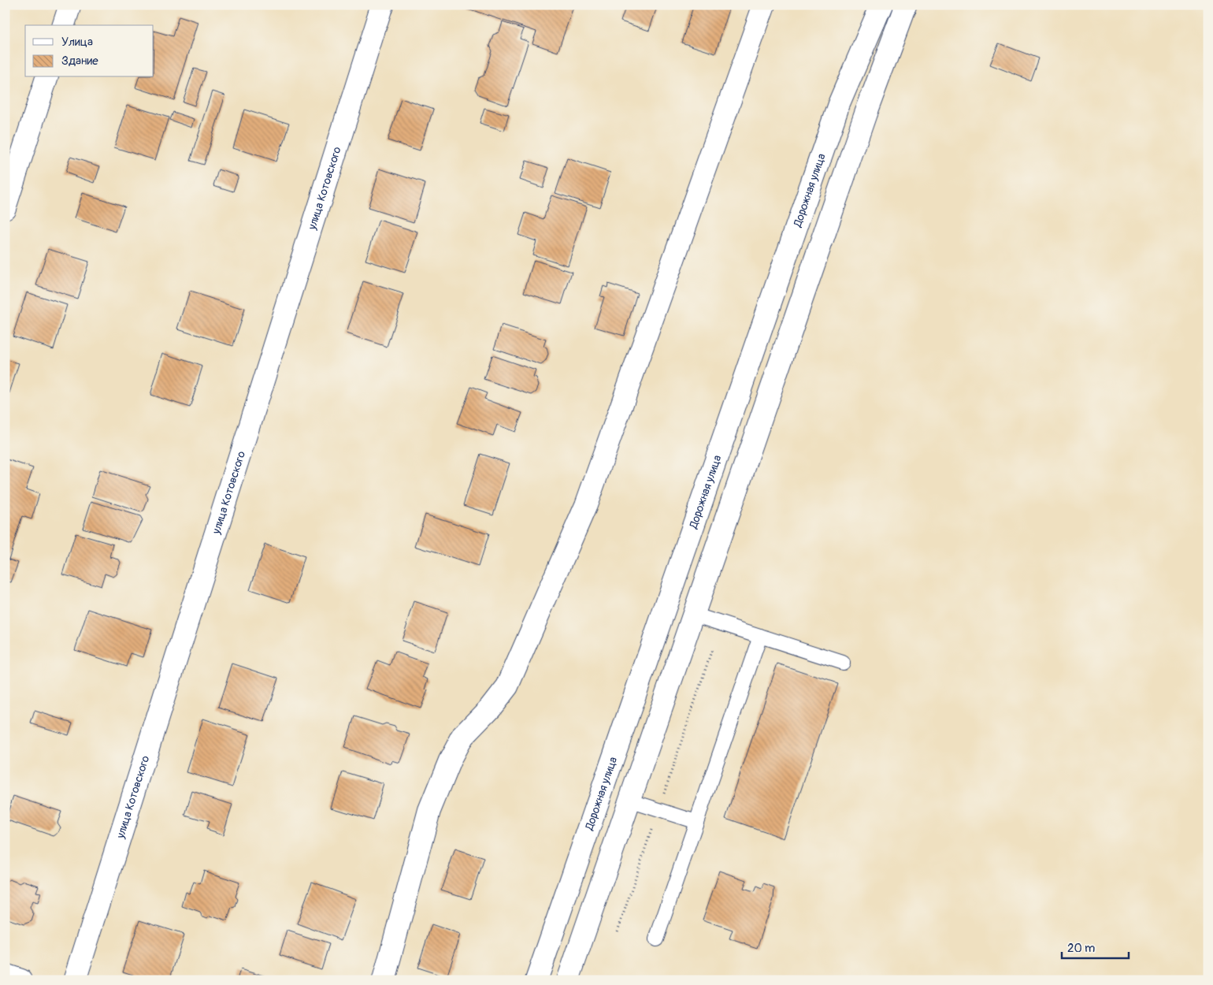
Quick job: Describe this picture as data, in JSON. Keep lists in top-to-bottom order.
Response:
{
  "streets": {
    "street": ["улица Котовского", "Дорожная улица"]
  },
  "legend": ["Улица", "Здание"],
  "scale_bar": "20 m"
}
